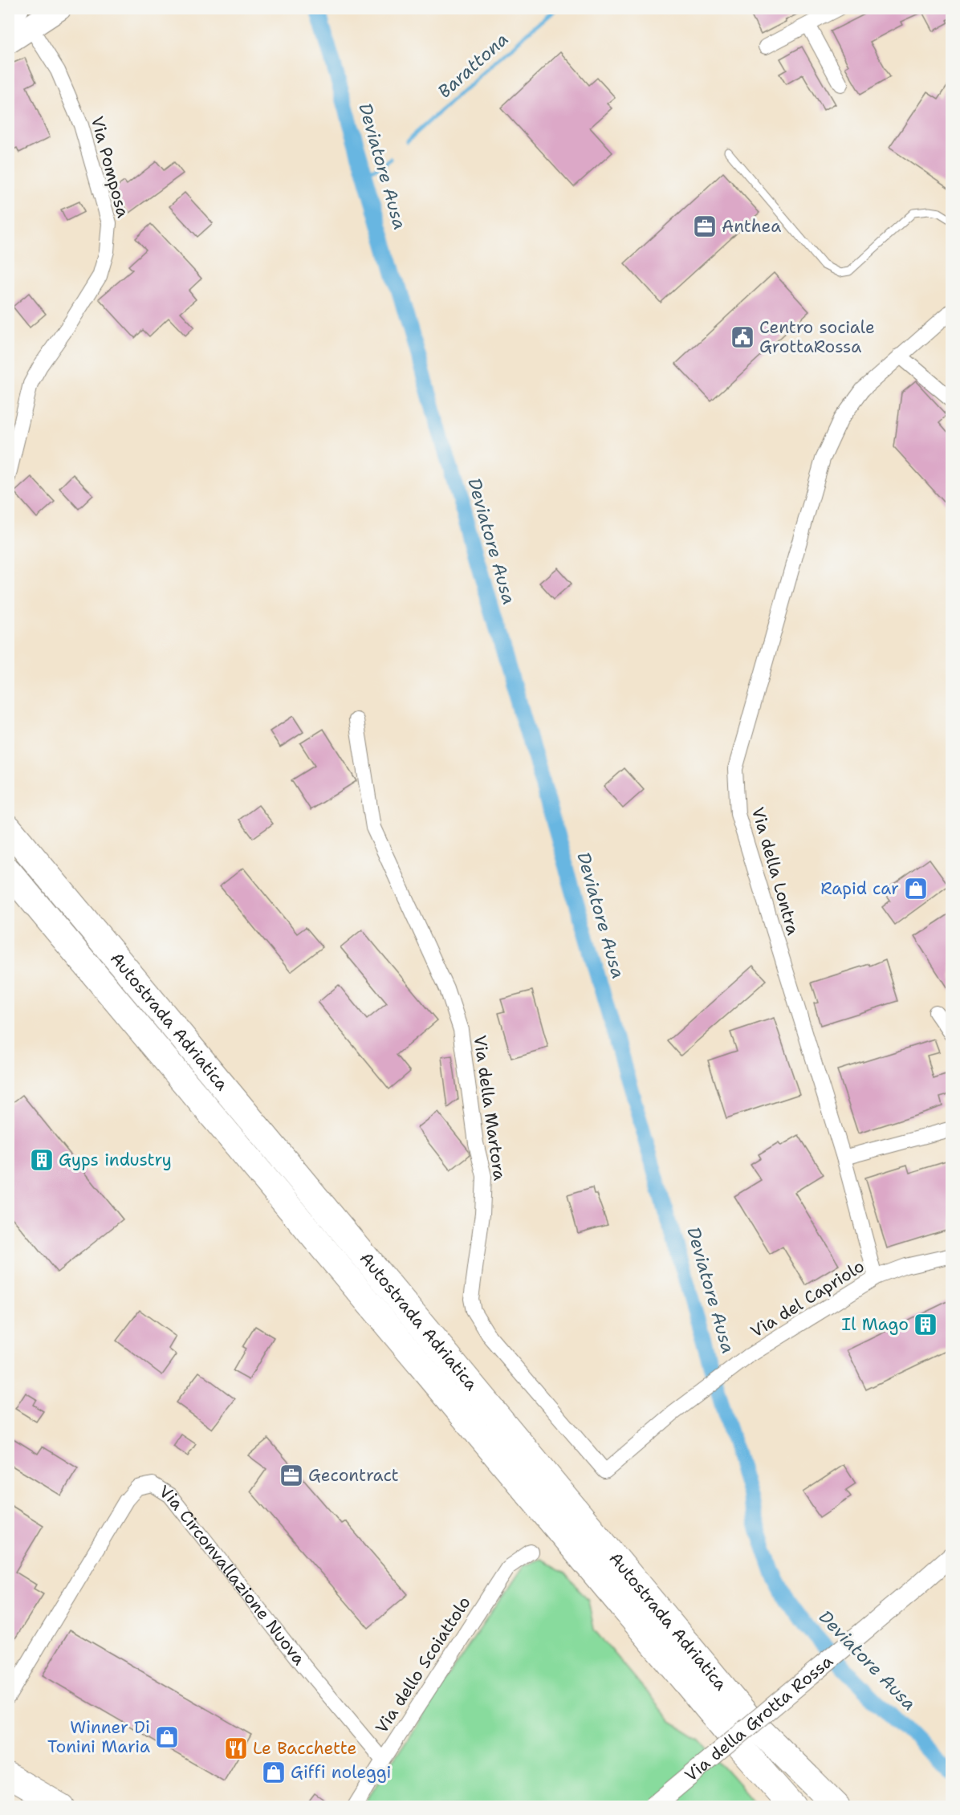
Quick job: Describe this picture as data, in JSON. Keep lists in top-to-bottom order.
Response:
{
  "streets": {
    "highway": ["Autostrada Adriatica"],
    "street": [
      "Via Pomposa",
      "Via della Lontra",
      "Via della Martora",
      "Via del Capriolo",
      "Via Circonvallazione Nuova",
      "Via dello Scoiattolo",
      "Via della Grotta Rossa"
    ]
  },
  "crossings": [
    ["Via della Lontra", "Via del Capriolo"],
    ["Via della Martora", "Via del Capriolo"],
    ["Via Circonvallazione Nuova", "Via dello Scoiattolo"]
  ],
  "water": ["Barattona", "Deviatore Ausa"],
  "places": {
    "office": ["Anthea", "Gecontract"],
    "public building": ["Centro sociale GrottaRossa"],
    "shop": ["Rapid car", "Winner Di Tonini Maria", "Giffi noleggi"],
    "building": ["Gyps industry", "Il Mago"],
    "restaurant": ["Le Bacchette"]
  }
}
